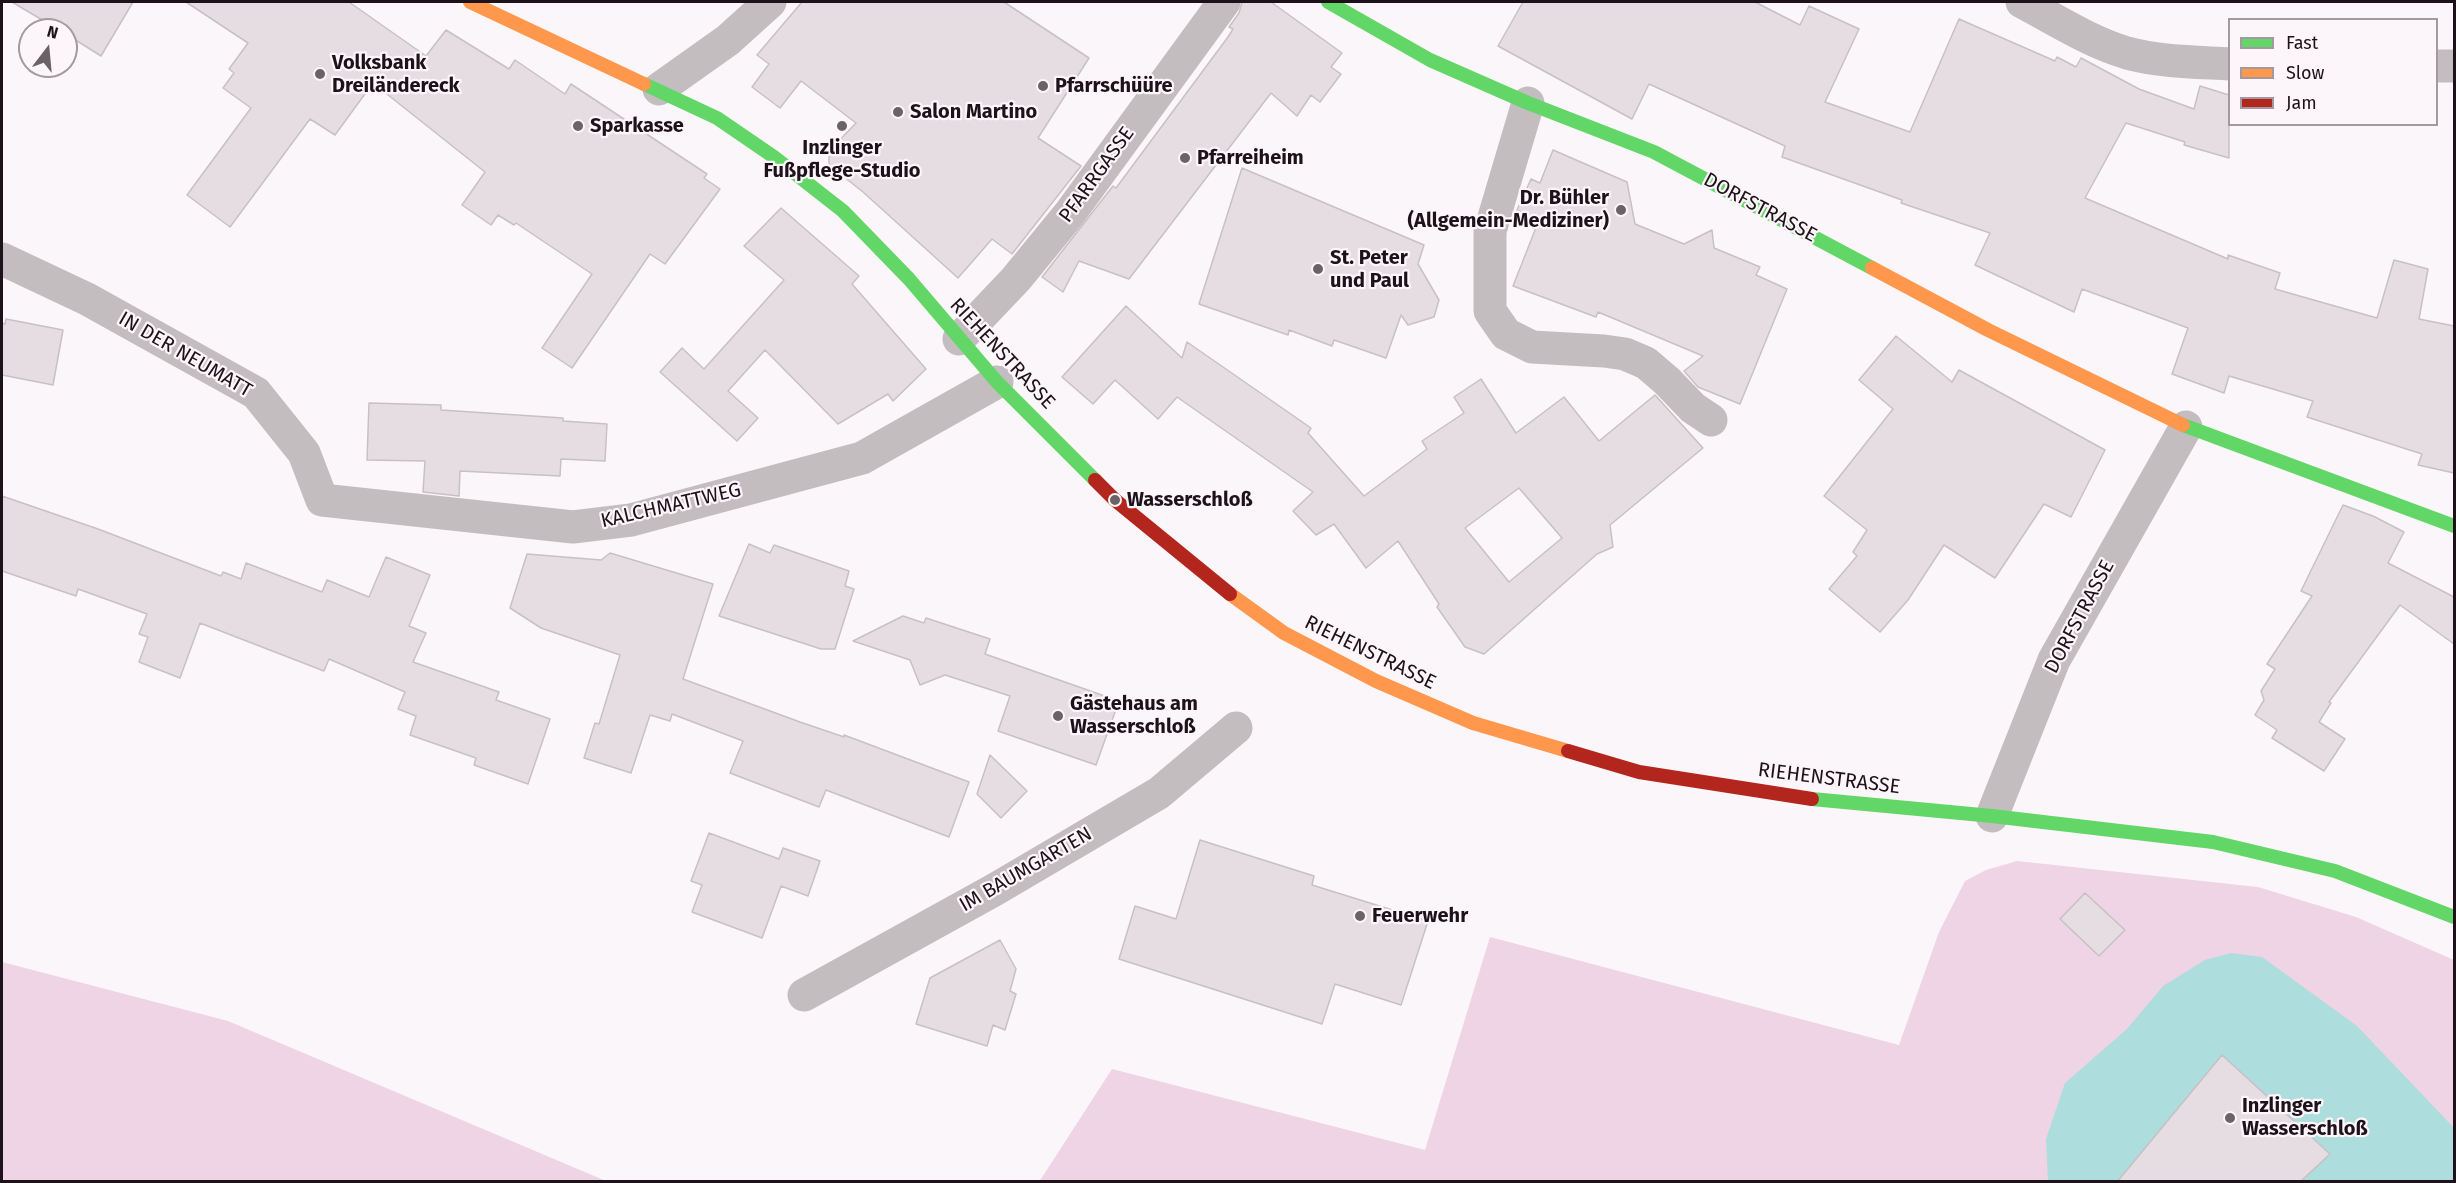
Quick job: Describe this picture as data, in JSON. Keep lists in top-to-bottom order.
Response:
{
  "streets": {
    "street": [
      "PFARRGASSE",
      "DORFSTRASSE",
      "RIEHENSTRASSE",
      "IN DER NEUMATT",
      "KALCHMATTWEG",
      "IM BAUMGARTEN"
    ]
  },
  "crossings": [
    ["PFARRGASSE", "RIEHENSTRASSE"],
    ["DORFSTRASSE", "RIEHENSTRASSE"],
    ["RIEHENSTRASSE", "KALCHMATTWEG"],
    ["IN DER NEUMATT", "KALCHMATTWEG"]
  ],
  "places": [
    "Volksbank Dreiländereck",
    "Pfarrschüüre",
    "Salon Martino",
    "Sparkasse",
    "Inzlinger Fußpflege-Studio",
    "Pfarreiheim",
    "Dr. Bühler (Allgemein-Mediziner)",
    "St. Peter und Paul",
    "Wasserschloß",
    "Gästehaus am Wasserschloß",
    "Feuerwehr",
    "Inzlinger Wasserschloß"
  ],
  "legend": ["Fast", "Slow", "Jam"],
  "north": "top"
}
